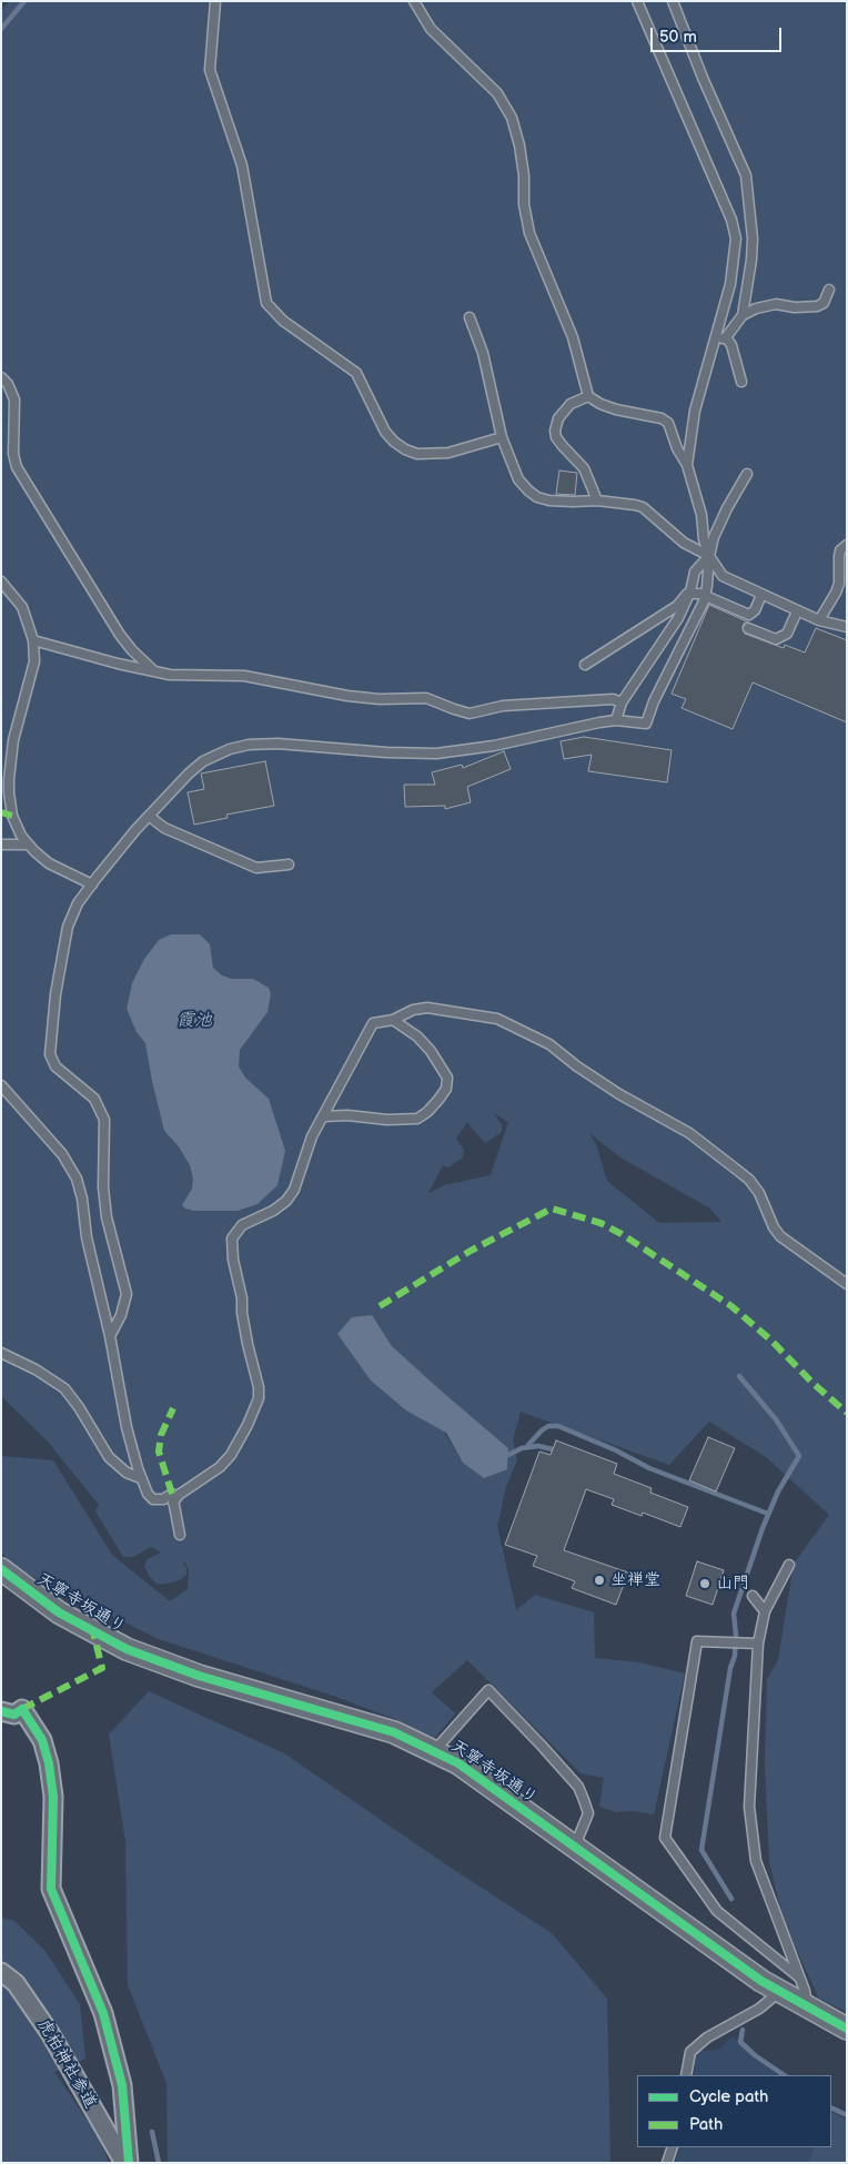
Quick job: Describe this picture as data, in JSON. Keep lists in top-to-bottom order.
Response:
{
  "streets": {
    "street": ["天寧寺坂通り", "虎柏神社参道"]
  },
  "water": ["霞池"],
  "places": ["坐禅堂", "山門"],
  "legend": ["Cycle path", "Path"],
  "scale_bar": "50 m"
}
